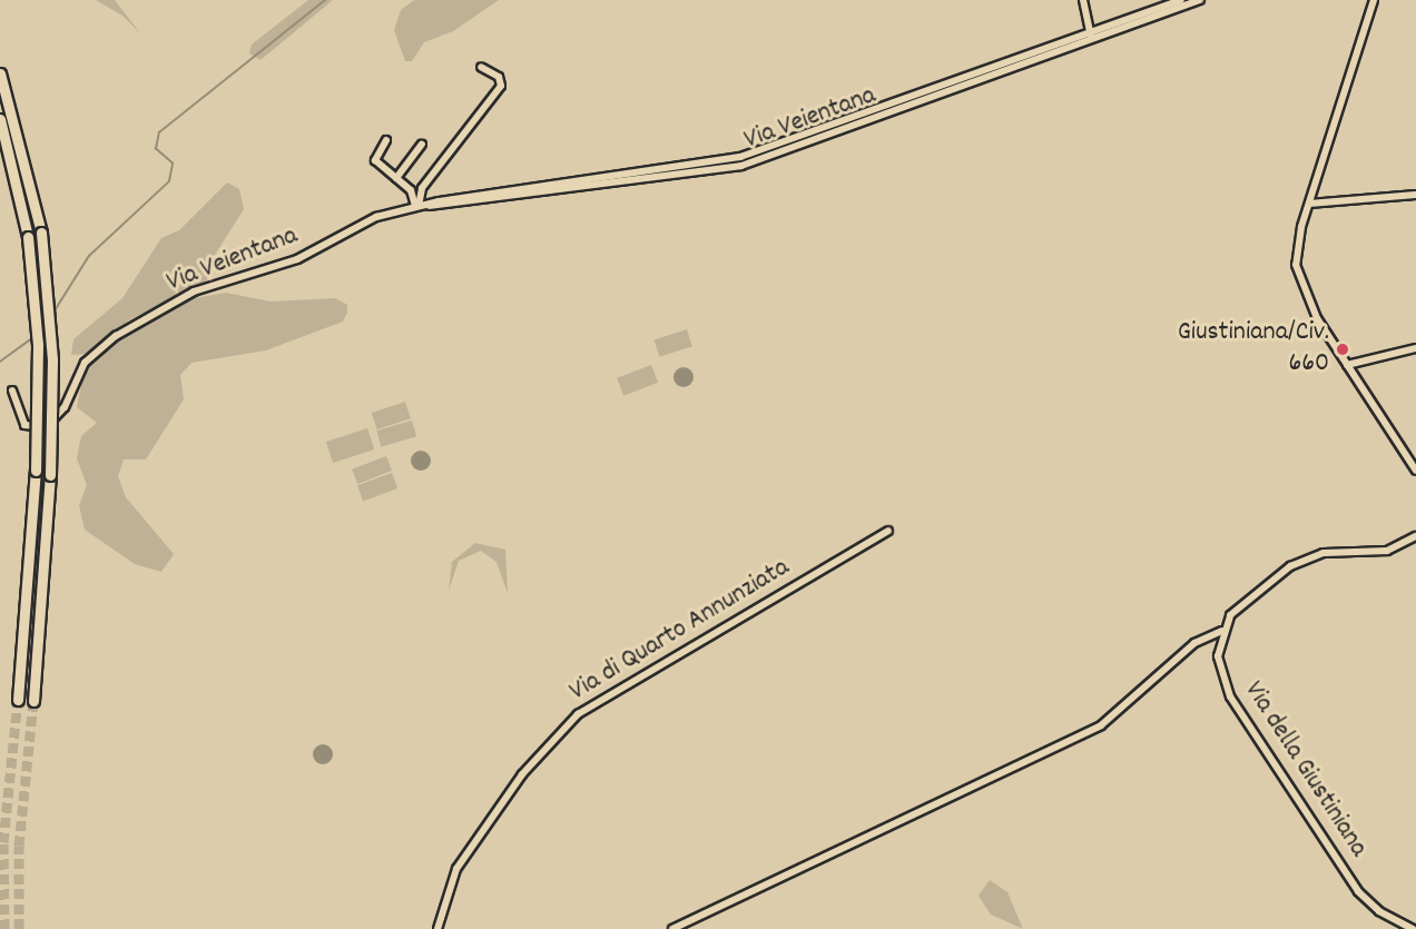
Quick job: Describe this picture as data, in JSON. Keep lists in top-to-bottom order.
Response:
{
  "streets": {
    "street": ["Via Veientana", "Via di Quarto Annunziata", "Via della Giustiniana"]
  },
  "places": ["Giustiniana/Civ. 660"]
}
